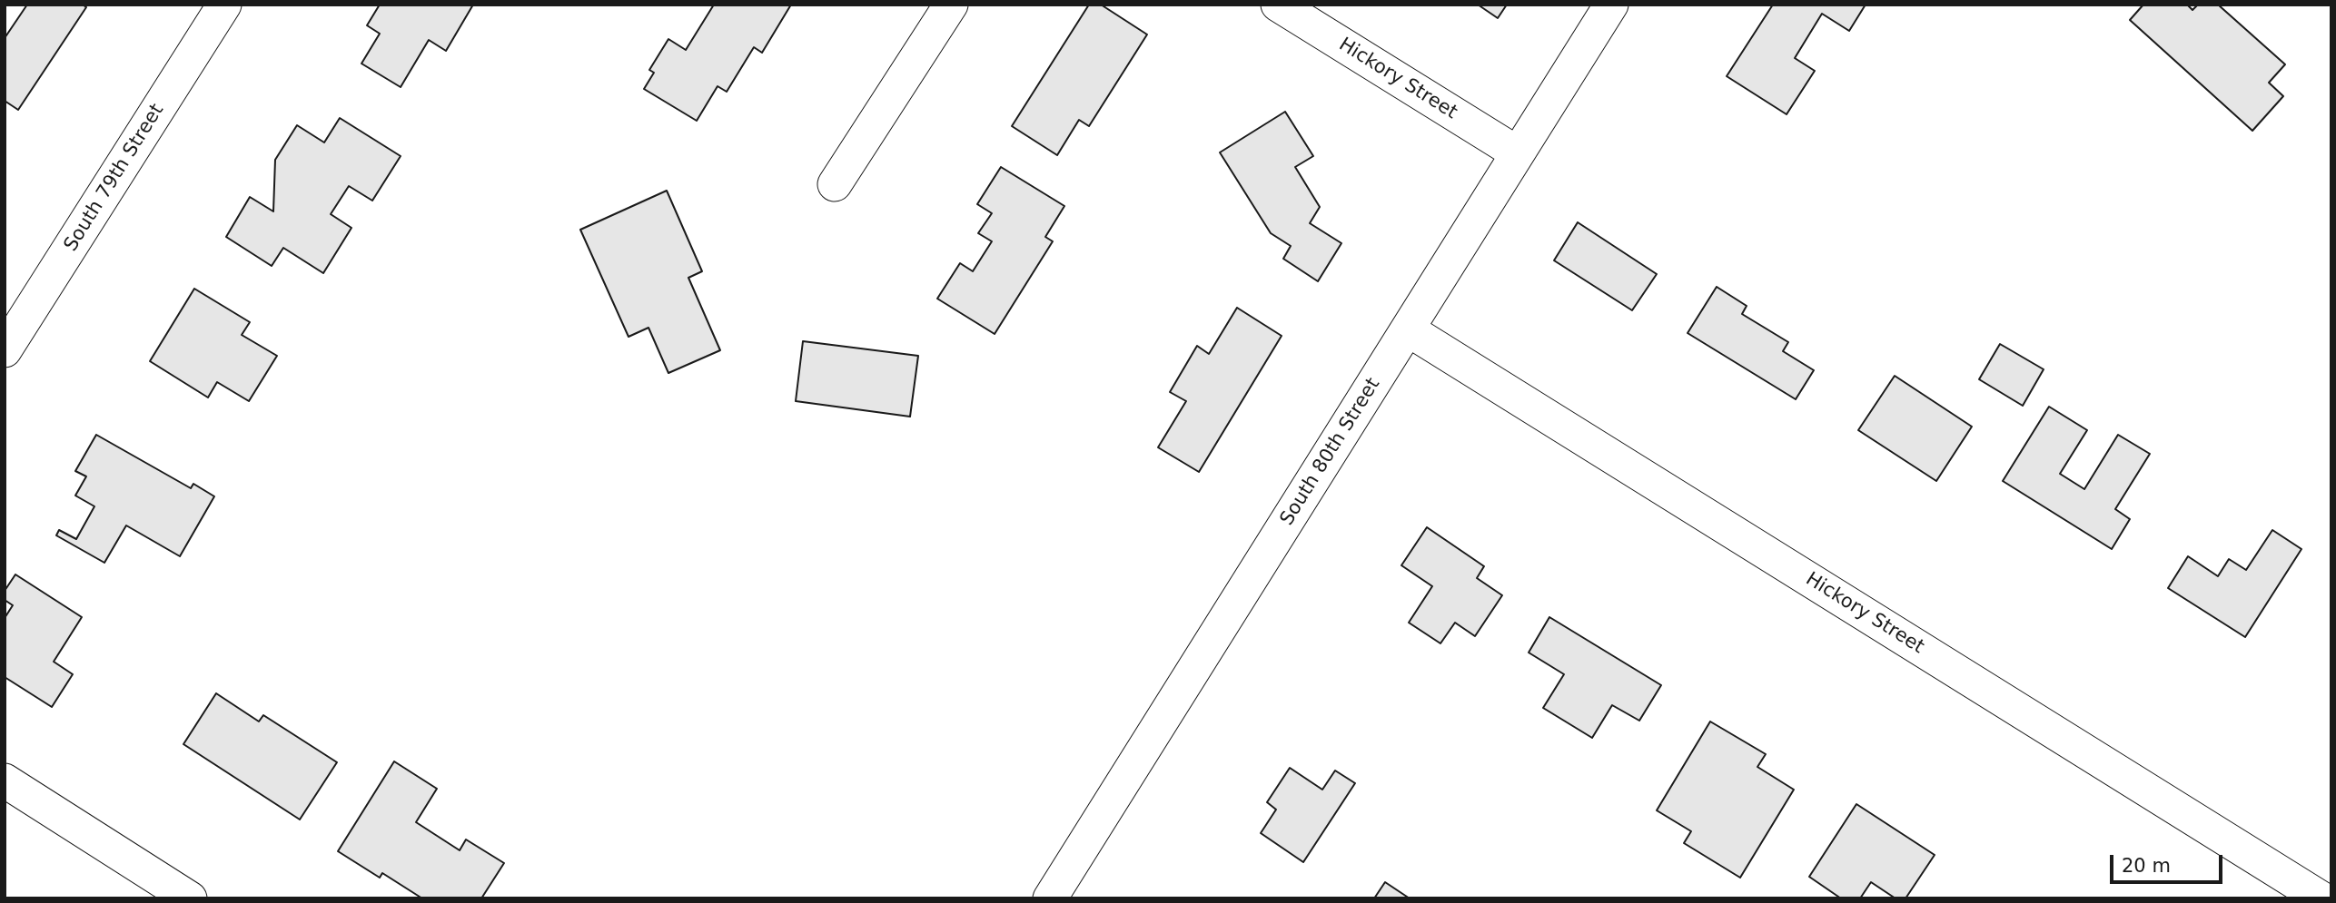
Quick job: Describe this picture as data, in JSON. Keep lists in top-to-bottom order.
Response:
{
  "streets": {
    "street": ["Hickory Street", "South 79th Street", "South 80th Street"]
  },
  "crossings": [
    ["Hickory Street", "South 80th Street"]
  ],
  "scale_bar": "20 m"
}
